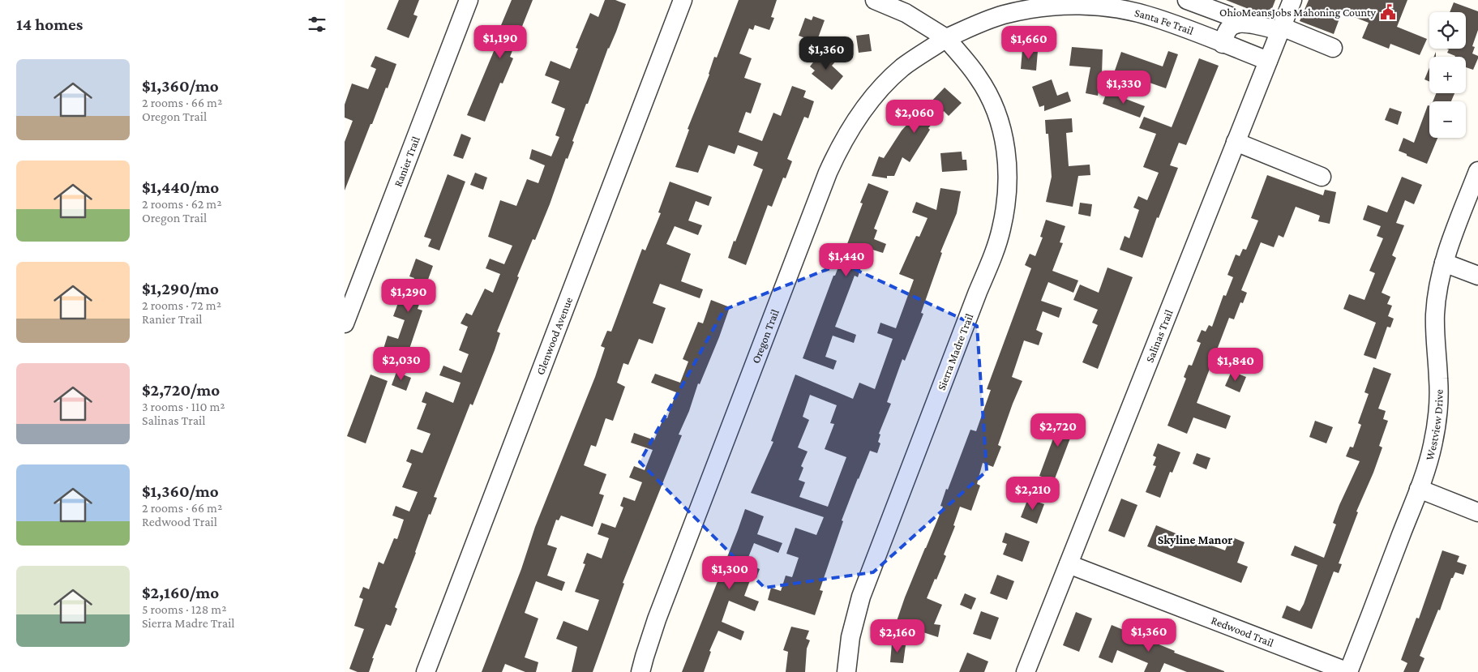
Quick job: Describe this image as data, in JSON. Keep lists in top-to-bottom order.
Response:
{
  "streets": {
    "street": [
      "Santa Fe Trail",
      "Ranier Trail",
      "Glenwood Avenue",
      "Salinas Trail",
      "Oregon Trail",
      "Sierra Madre Trail",
      "Westview Drive",
      "Redwood Trail"
    ]
  },
  "crossings": [
    ["Santa Fe Trail", "Salinas Trail"],
    ["Santa Fe Trail", "Oregon Trail"],
    ["Santa Fe Trail", "Sierra Madre Trail"],
    ["Salinas Trail", "Redwood Trail"],
    ["Oregon Trail", "Sierra Madre Trail"],
    ["Westview Drive", "Redwood Trail"]
  ],
  "districts": ["Skyline Manor"],
  "places": {
    "public building": ["OhioMeansJobs Mahoning County"]
  },
  "page": {
    "heading": "14 homes",
    "map_buttons": ["+", "−"],
    "price": [
      "$1,190",
      "$1,660",
      "$1,360",
      "$1,330",
      "$2,060",
      "$1,440",
      "$1,290",
      "$2,030",
      "$1,840",
      "$2,720",
      "$2,210",
      "$1,300",
      "$1,360",
      "$2,160"
    ],
    "list": [
      {
        "name": "$1,360/mo",
        "note": "2 rooms · 66 m² · Oregon Trail"
      },
      {
        "name": "$1,440/mo",
        "note": "2 rooms · 62 m² · Oregon Trail"
      },
      {
        "name": "$1,290/mo",
        "note": "2 rooms · 72 m² · Ranier Trail"
      },
      {
        "name": "$2,720/mo",
        "note": "3 rooms · 110 m² · Salinas Trail"
      },
      {
        "name": "$1,360/mo",
        "note": "2 rooms · 66 m² · Redwood Trail"
      },
      {
        "name": "$2,160/mo",
        "note": "5 rooms · 128 m² · Sierra Madre Trail"
      }
    ]
  }
}
